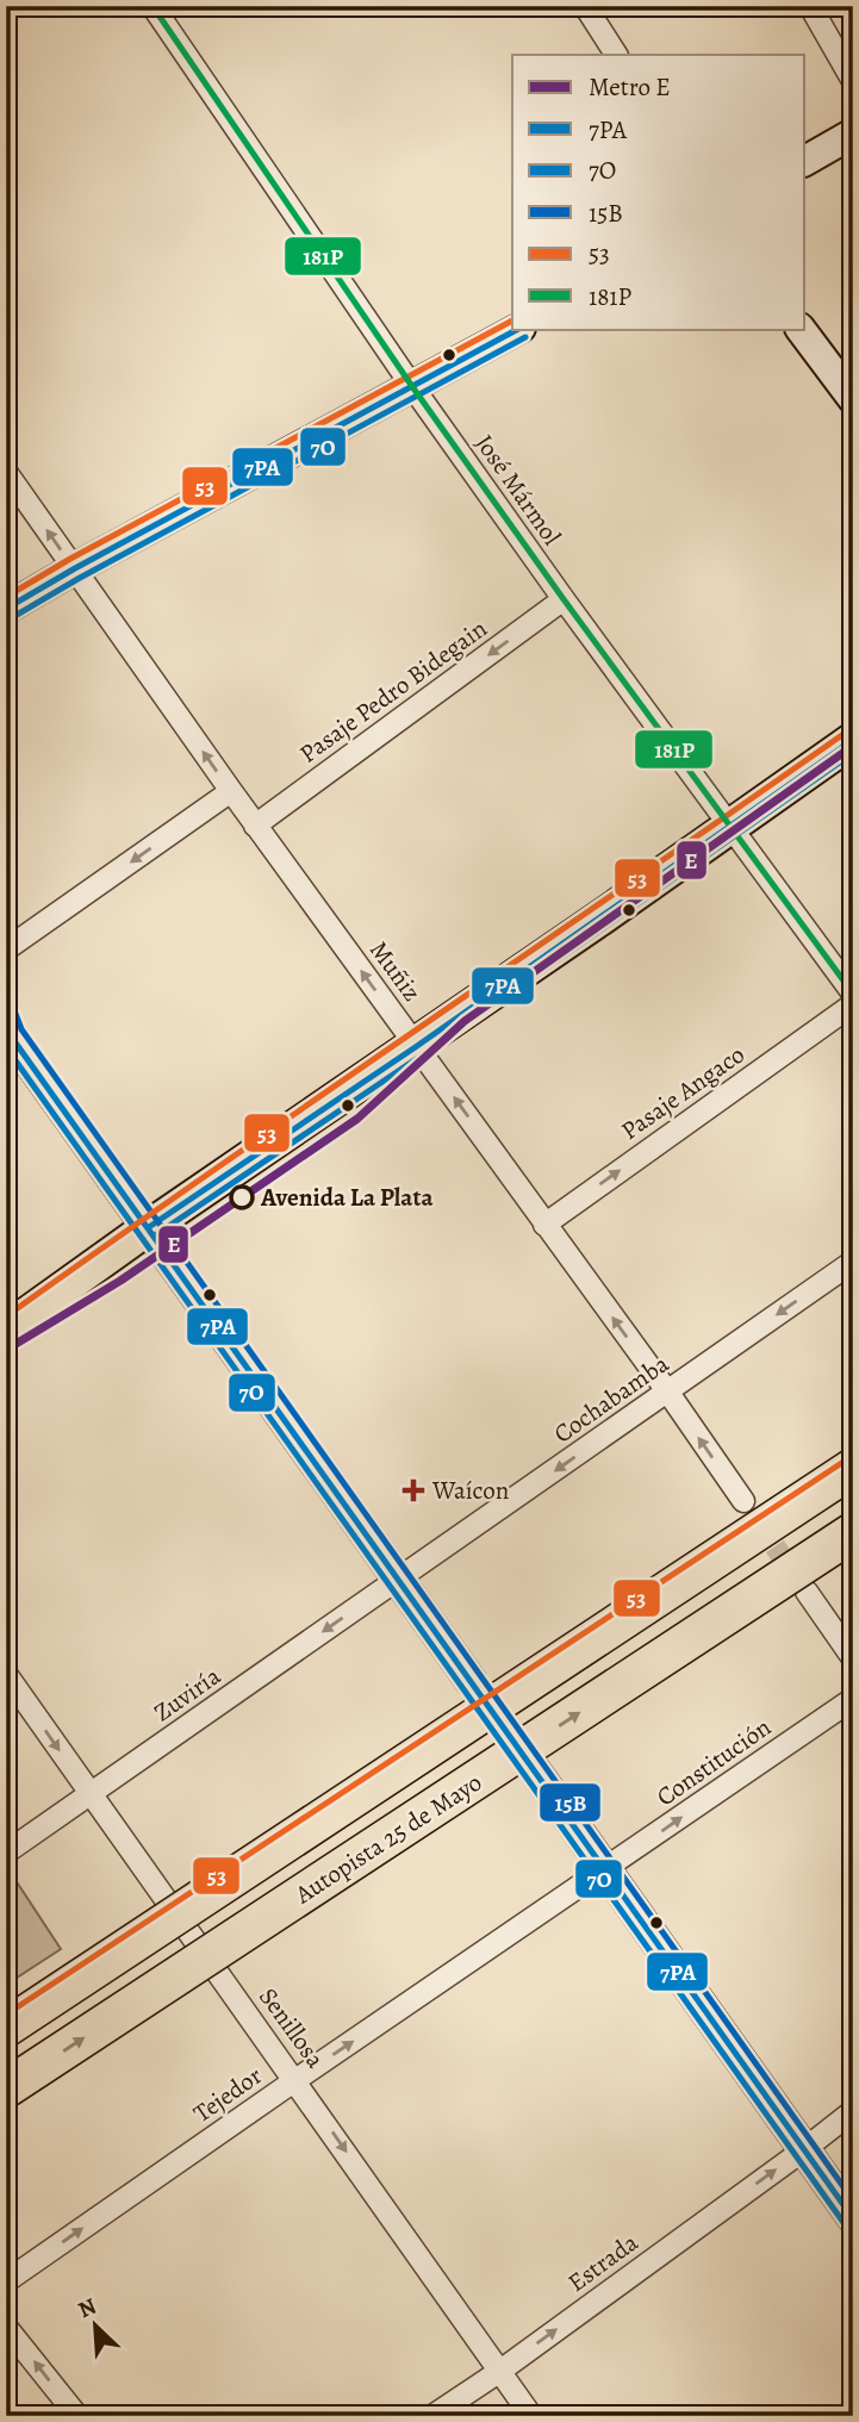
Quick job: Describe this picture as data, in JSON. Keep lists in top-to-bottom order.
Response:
{
  "streets": {
    "highway": ["Autopista 25 de Mayo"],
    "street": [
      "José Mármol",
      "Pasaje Pedro Bidegain",
      "Muñiz",
      "Pasaje Angaco",
      "Cochabamba",
      "Zuviría",
      "Constitución",
      "Senillosa",
      "Tejedor",
      "Estrada"
    ]
  },
  "crossings": [
    ["José Mármol", "Pasaje Pedro Bidegain"],
    ["Pasaje Pedro Bidegain", "Muñiz"],
    ["Muñiz", "Pasaje Angaco"],
    ["Muñiz", "Cochabamba"],
    ["Cochabamba", "Zuviría"],
    ["Zuviría", "Senillosa"],
    ["Constitución", "Tejedor"],
    ["Senillosa", "Tejedor"],
    ["Senillosa", "Estrada"]
  ],
  "one_way": [
    "Pasaje Pedro Bidegain",
    "Muñiz",
    "Pasaje Angaco",
    "Cochabamba",
    "Zuviría",
    "Constitución",
    "Senillosa",
    "Tejedor",
    "Estrada"
  ],
  "places": {
    "other": ["Avenida La Plata"],
    "health": ["Waícon"]
  },
  "lines": [
    "transit line 181P",
    "transit line 53",
    "transit line 7PA",
    "transit line 7O",
    "metro line E",
    "transit line 15B"
  ],
  "legend": [
    "Metro E",
    "7PA",
    "7O",
    "15B",
    "53",
    "181P"
  ],
  "north": "top left"
}
